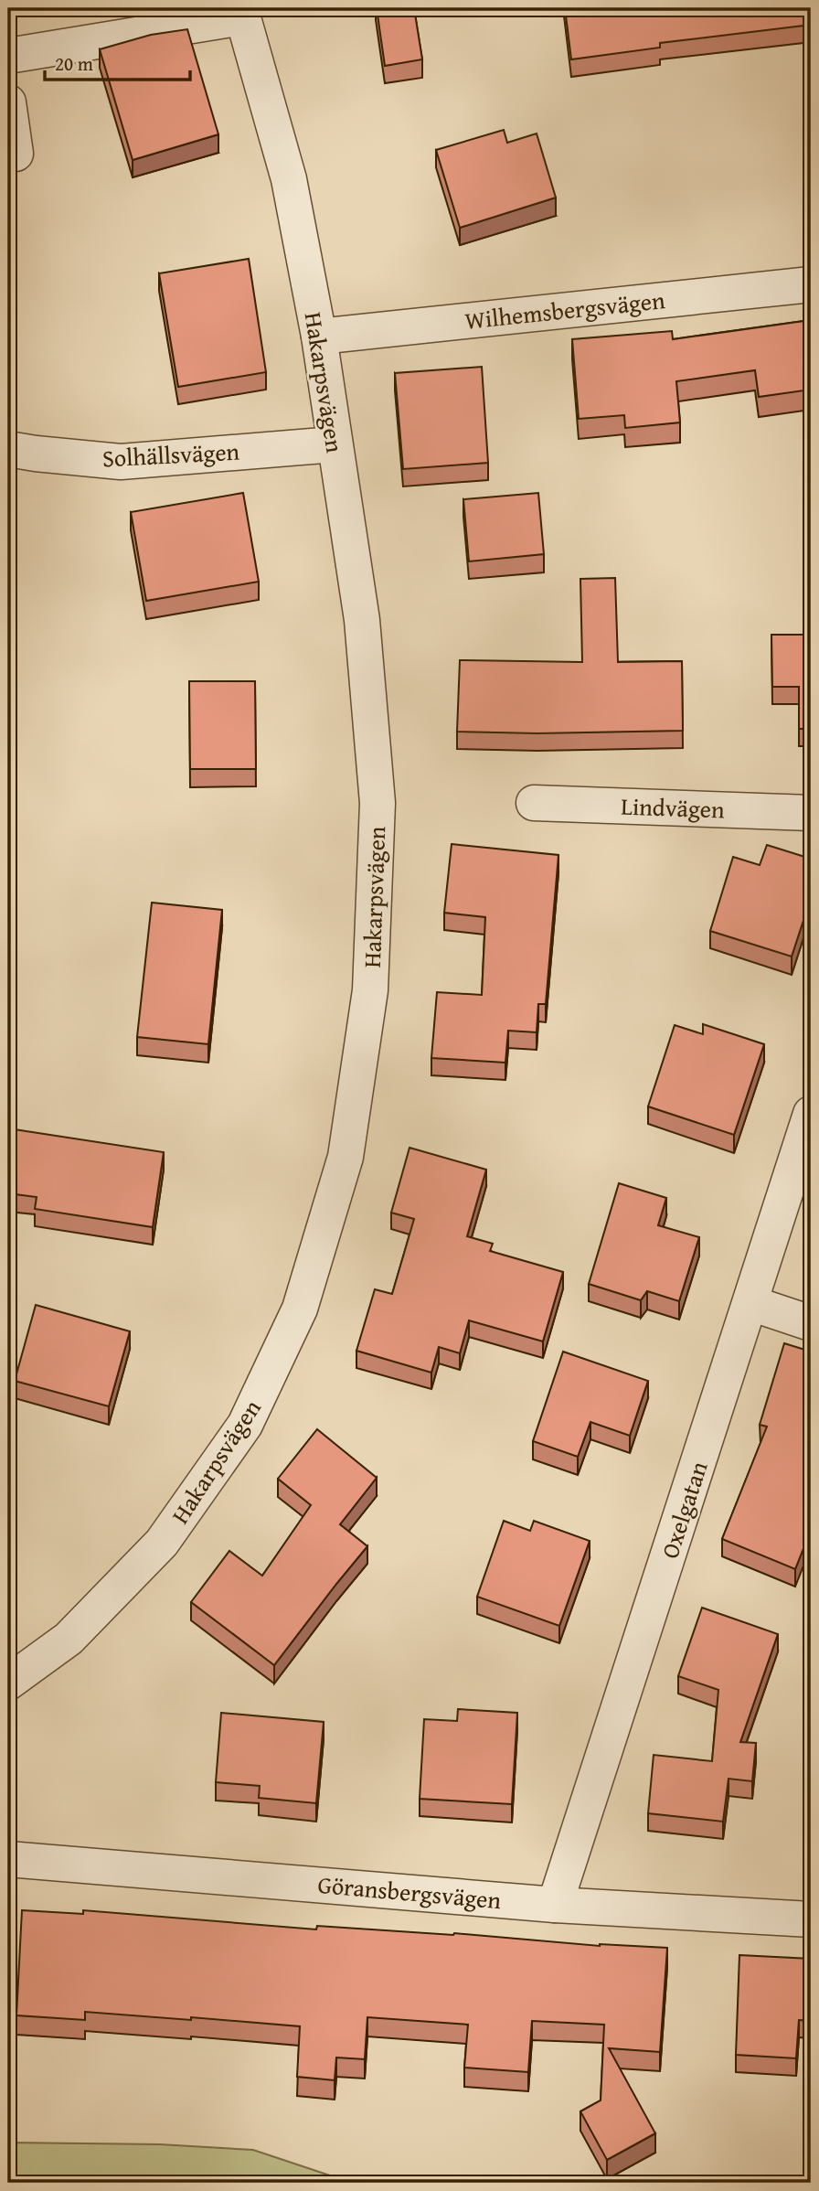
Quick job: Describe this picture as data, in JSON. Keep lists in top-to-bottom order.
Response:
{
  "streets": {
    "street": [
      "Wilhemsbergsvägen",
      "Hakarpsvägen",
      "Solhällsvägen",
      "Lindvägen",
      "Oxelgatan",
      "Göransbergsvägen"
    ]
  },
  "crossings": [
    ["Wilhemsbergsvägen", "Hakarpsvägen"],
    ["Hakarpsvägen", "Solhällsvägen"],
    ["Oxelgatan", "Göransbergsvägen"]
  ],
  "scale_bar": "20 m"
}
